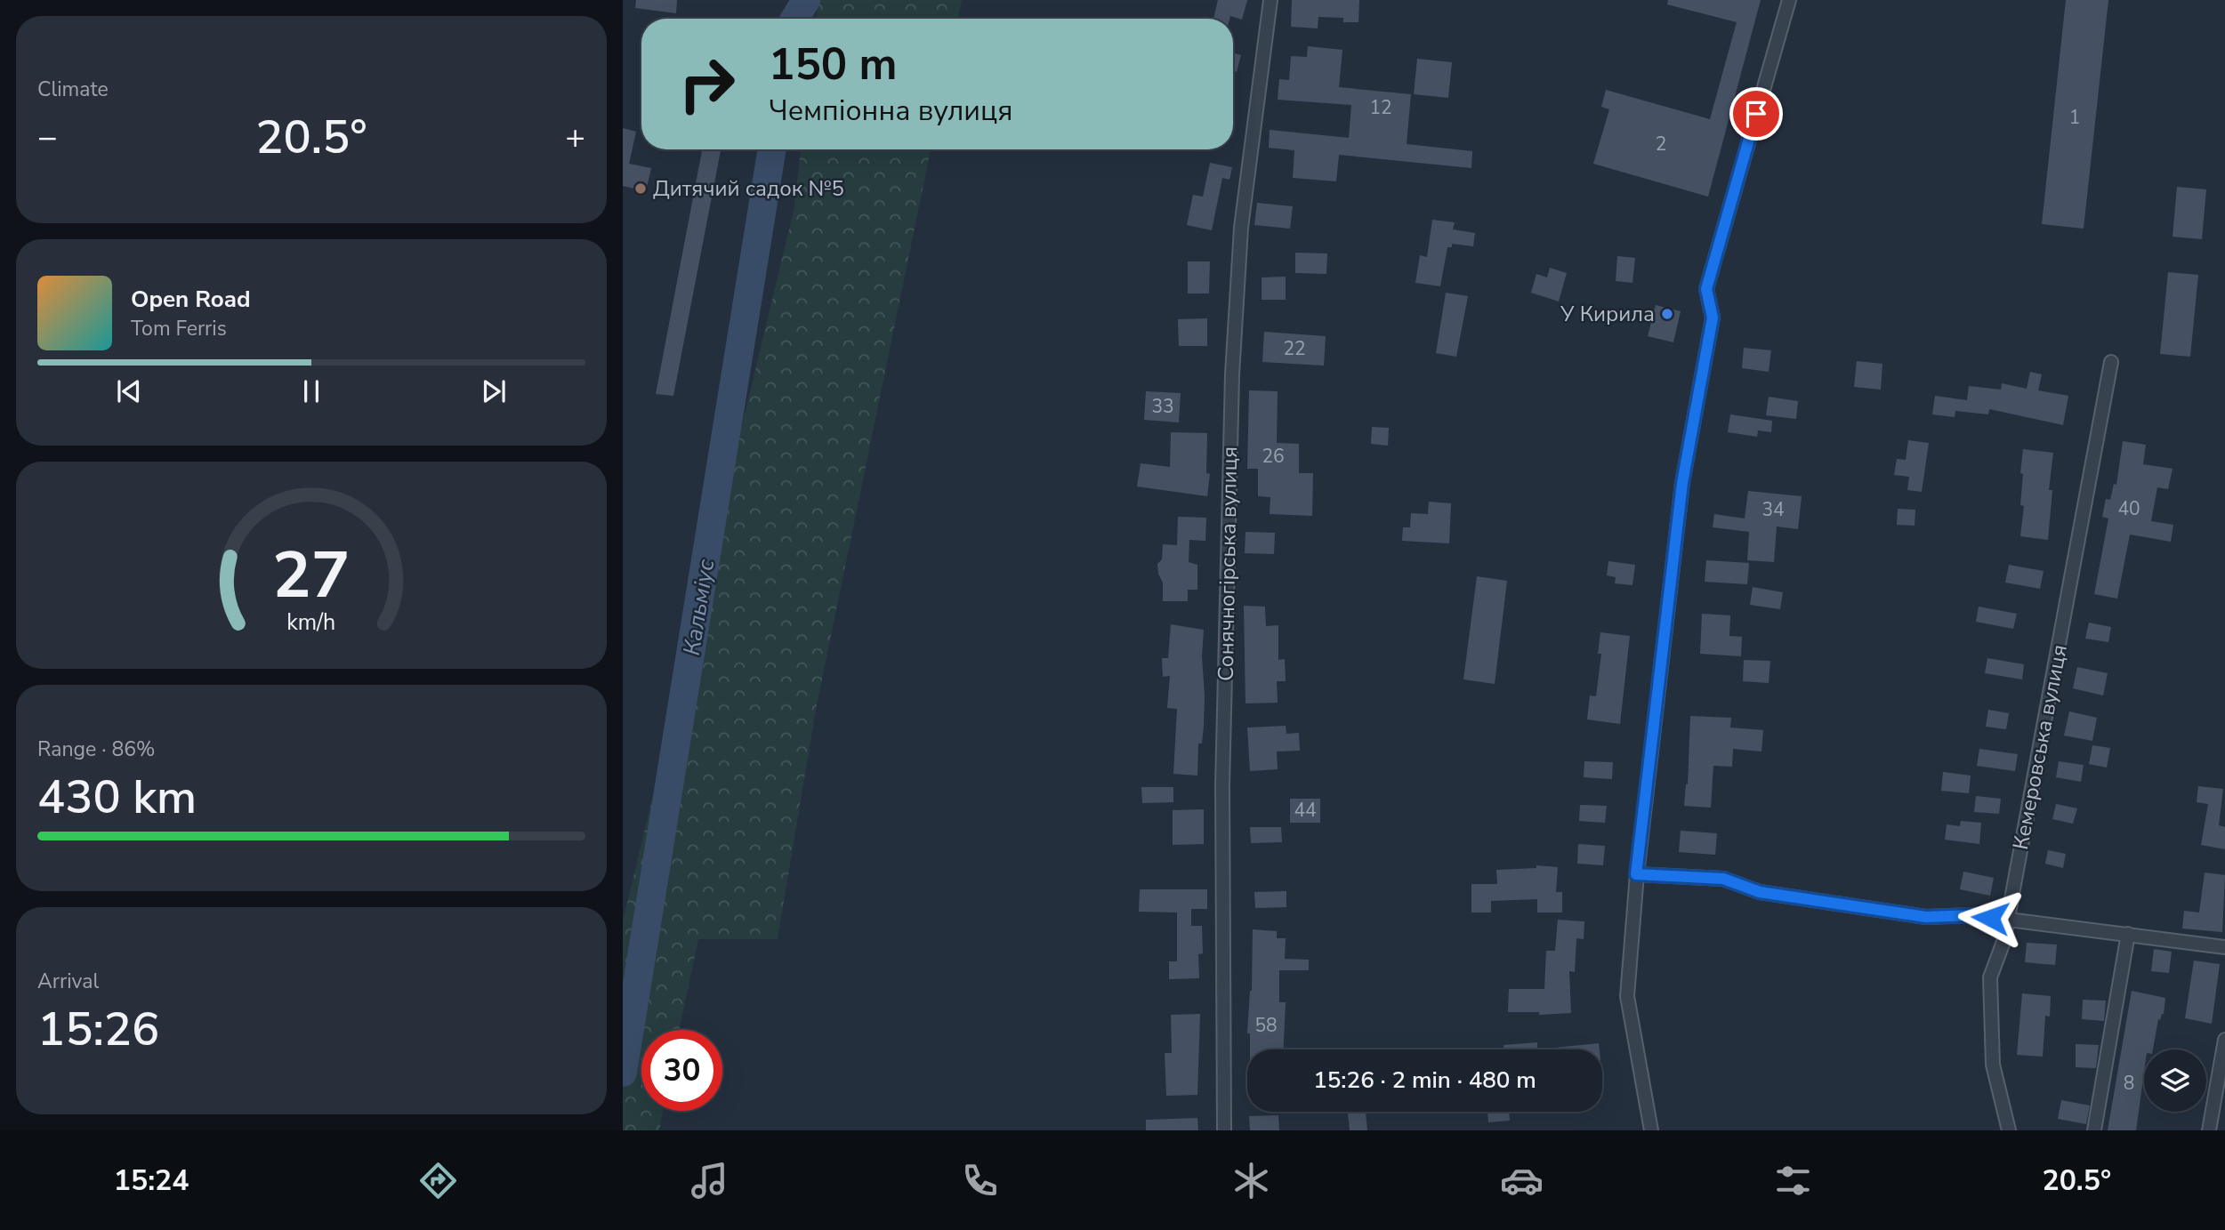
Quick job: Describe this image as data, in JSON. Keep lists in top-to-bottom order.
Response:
{
  "streets": {
    "street": ["Сонячногірська вулиця", "Кемеровська вулиця"]
  },
  "water": ["Кальміус"],
  "places": ["Дитячий садок №5", "У Кирила"],
  "house_numbers": [
    "12",
    "1",
    "2",
    "22",
    "33",
    "26",
    "40",
    "34",
    "44",
    "58",
    "8"
  ],
  "page": {
    "tile": [
      "Climate",
      ["Range · 86%", "430 km"],
      ["Arrival", "15:26"]
    ],
    "turn": ["150 m", "Чемпіонна вулиця"],
    "heat": ["−", "20.5°", "+"],
    "song": ["Open Road", "Tom Ferris"],
    "limit": "30",
    "trip": "15:26 · 2 min · 480 m",
    "tabs": ["15:24", "20.5°"],
    "gauge": ["27", "km/h"]
  }
}
